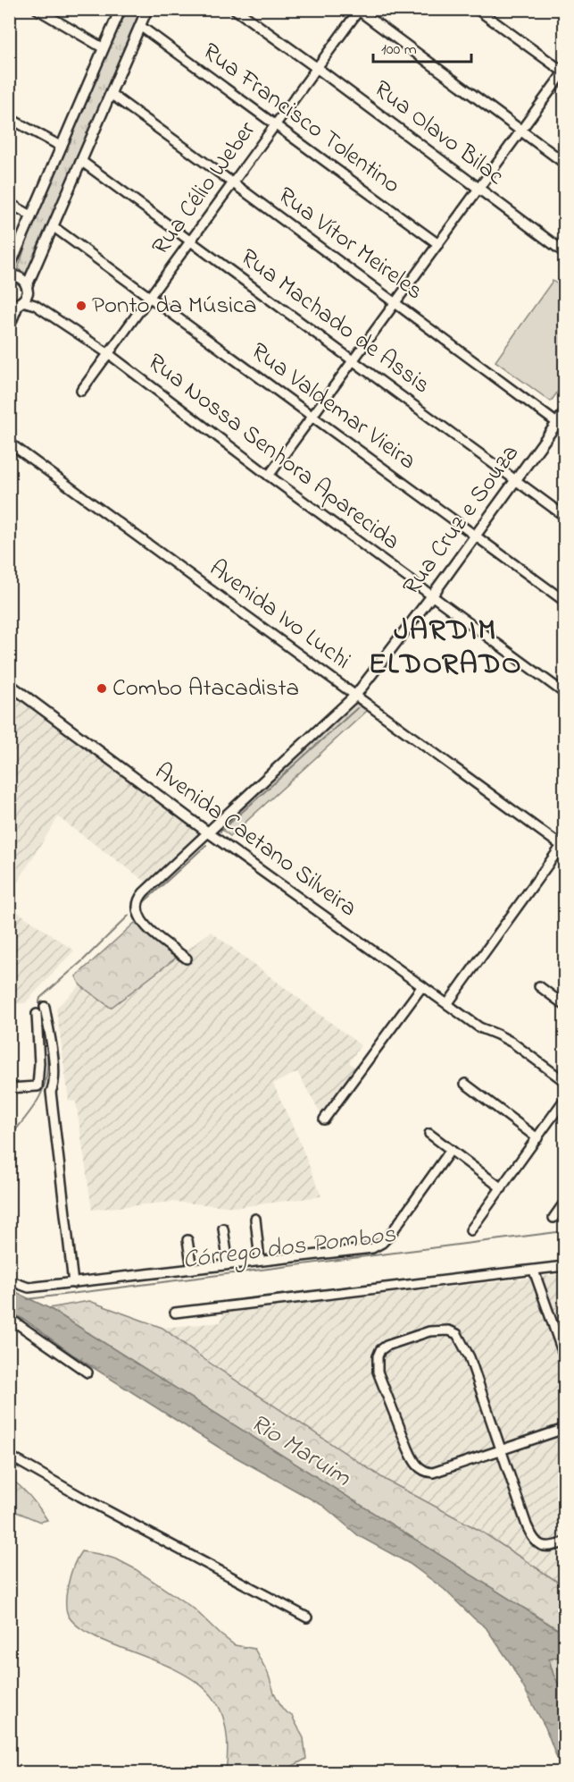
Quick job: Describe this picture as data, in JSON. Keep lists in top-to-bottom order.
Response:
{
  "streets": {
    "main road": ["Rua Olavo Bilac", "Rua Cruz e Souza", "Avenida Caetano Silveira"],
    "street": [
      "Rua Francisco Tolentino",
      "Rua Célio Weber",
      "Rua Vítor Meireles",
      "Rua Machado de Assis",
      "Rua Valdemar Vieira",
      "Rua Nossa Senhora Aparecida",
      "Avenida Ivo Luchi"
    ]
  },
  "crossings": [
    ["Rua Francisco Tolentino", "Rua Célio Weber"],
    ["Rua Olavo Bilac", "Rua Célio Weber"],
    ["Rua Célio Weber", "Rua Vítor Meireles"],
    ["Rua Célio Weber", "Rua Machado de Assis"],
    ["Rua Célio Weber", "Rua Valdemar Vieira"],
    ["Rua Célio Weber", "Rua Nossa Senhora Aparecida"],
    ["Rua Vítor Meireles", "Rua Cruz e Souza"],
    ["Rua Machado de Assis", "Rua Cruz e Souza"],
    ["Rua Valdemar Vieira", "Rua Cruz e Souza"],
    ["Rua Nossa Senhora Aparecida", "Rua Cruz e Souza"],
    ["Rua Cruz e Souza", "Avenida Ivo Luchi"],
    ["Rua Cruz e Souza", "Avenida Caetano Silveira"],
    ["Avenida Ivo Luchi", "Avenida Caetano Silveira"]
  ],
  "districts": ["JARDIM ELDORADO"],
  "water": ["Córrego dos Pombos", "Rio Maruim"],
  "places": ["Ponto da Música", "Combo Atacadista"],
  "scale_bar": "100 m"
}
